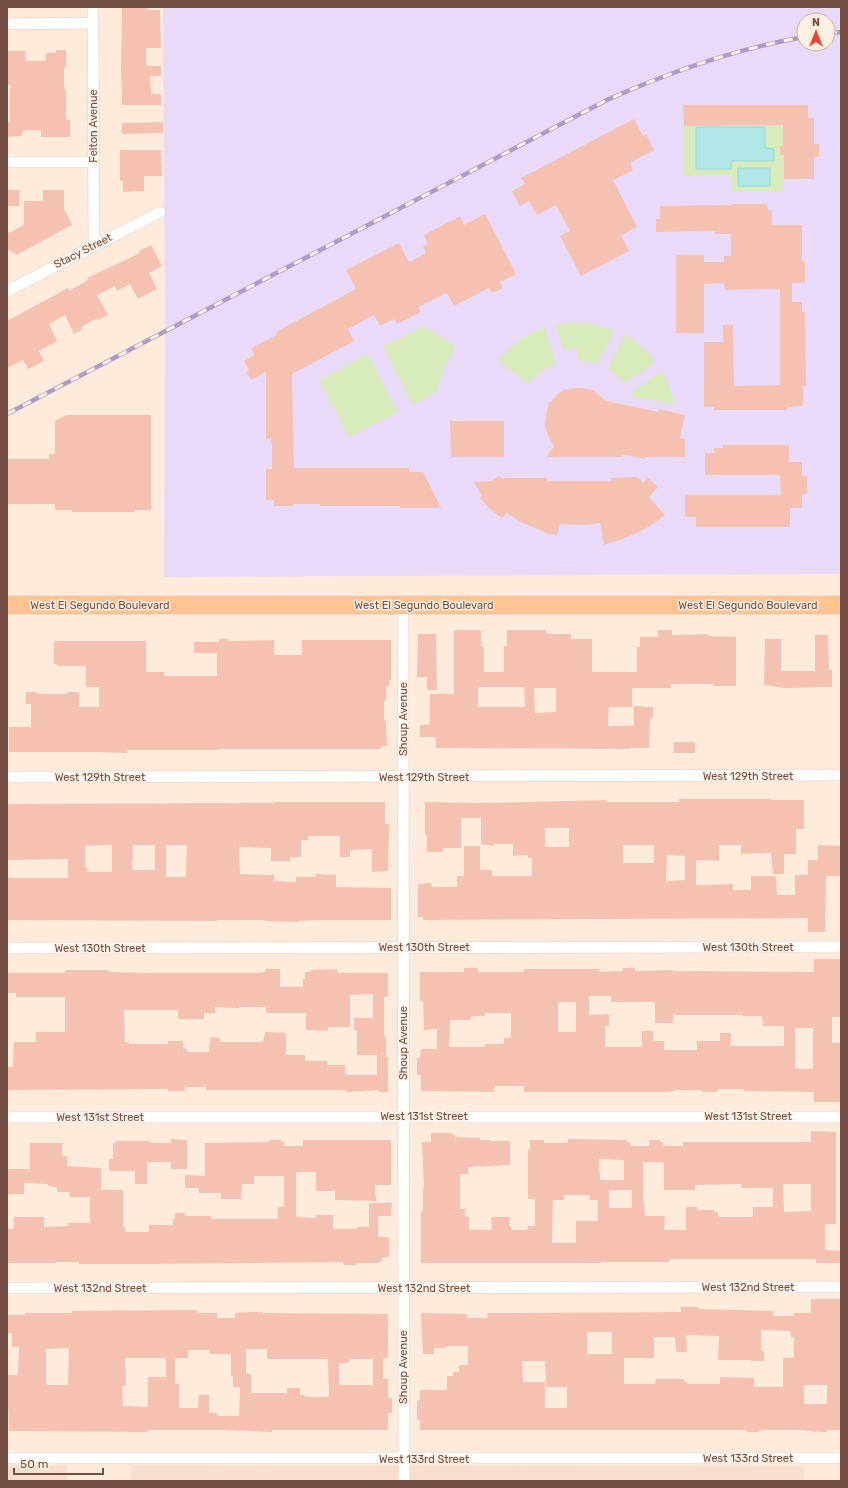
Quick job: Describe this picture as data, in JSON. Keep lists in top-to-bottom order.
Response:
{
  "streets": {
    "main road": ["West El Segundo Boulevard"],
    "street": [
      "Felton Avenue",
      "Stacy Street",
      "Shoup Avenue",
      "West 129th Street",
      "West 130th Street",
      "West 131st Street",
      "West 132nd Street",
      "West 133rd Street"
    ]
  },
  "crossings": [
    ["Felton Avenue", "Stacy Street"],
    ["West El Segundo Boulevard", "Shoup Avenue"],
    ["Shoup Avenue", "West 129th Street"],
    ["Shoup Avenue", "West 130th Street"],
    ["Shoup Avenue", "West 131st Street"],
    ["Shoup Avenue", "West 132nd Street"],
    ["Shoup Avenue", "West 133rd Street"]
  ],
  "scale_bar": "50 m",
  "north": "top"
}
